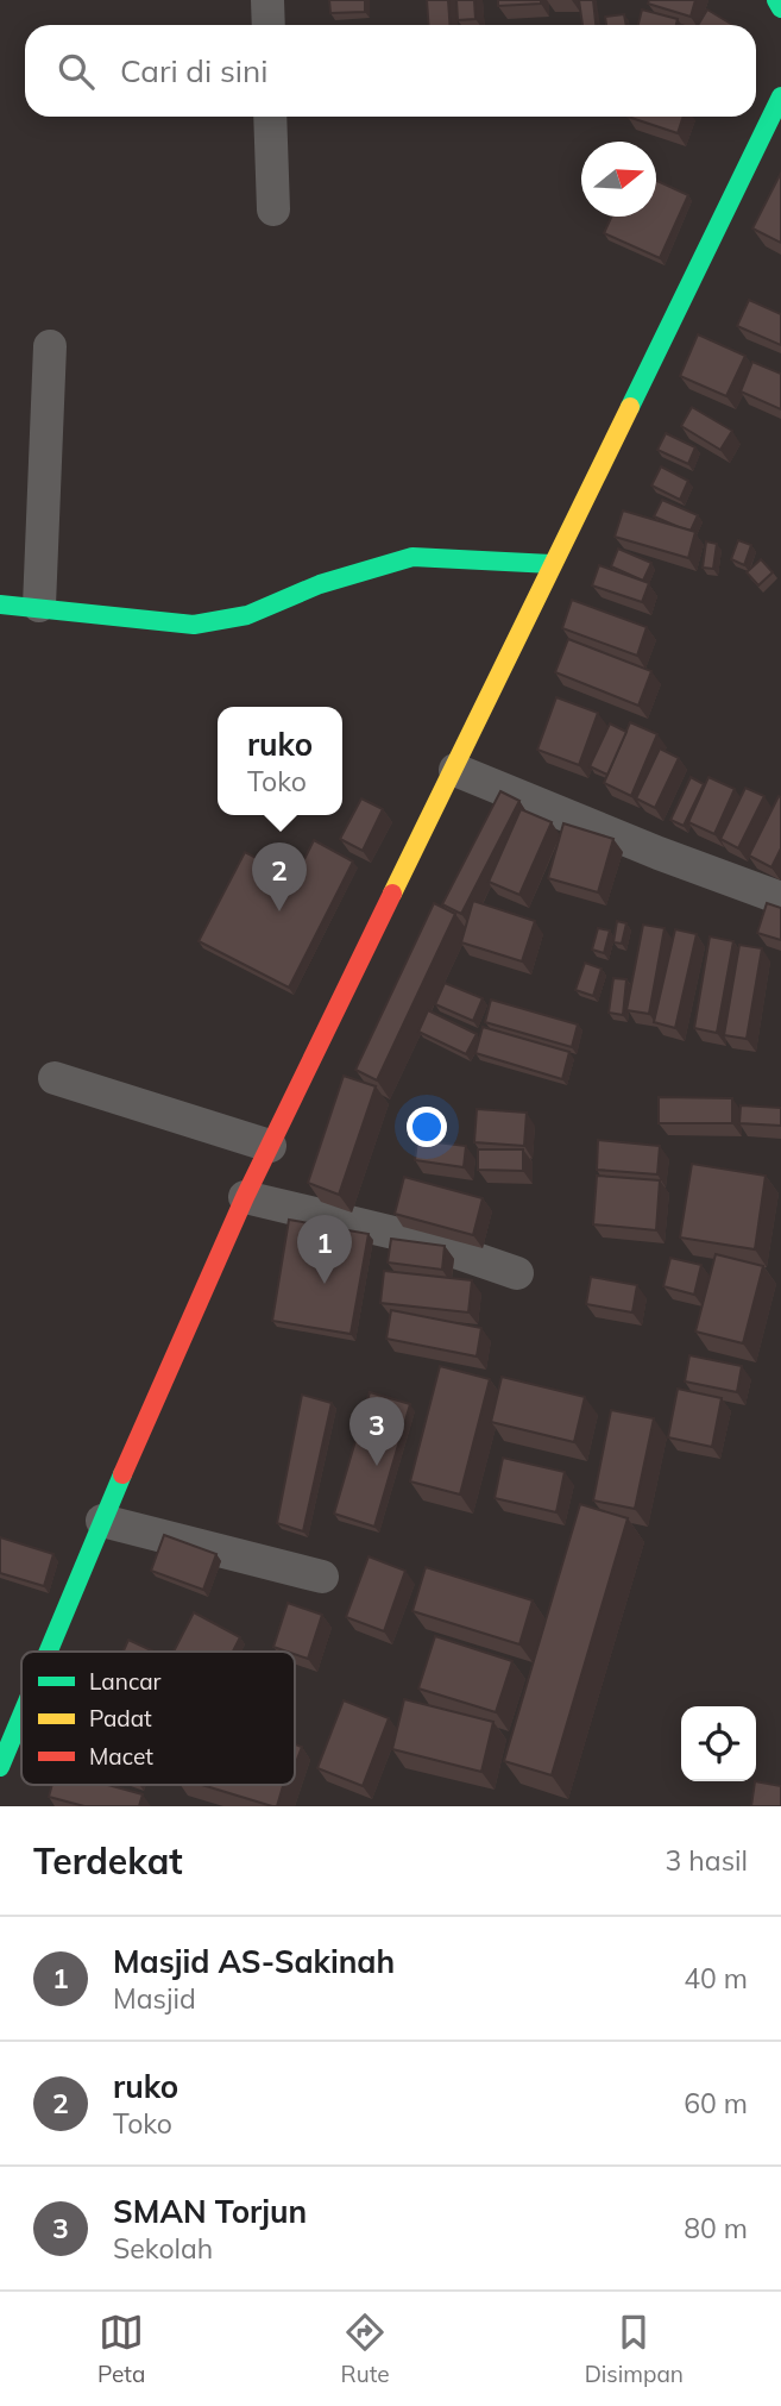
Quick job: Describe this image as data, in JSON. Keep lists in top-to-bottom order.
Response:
{
  "legend": ["Lancar", "Padat", "Macet"],
  "north": "right",
  "page": {
    "search": "Cari di sini",
    "popup": ["ruko", "Toko"],
    "pins": ["2", "1", "3"],
    "heading": ["Terdekat", "3 hasil"],
    "list": [
      {
        "mark": "1",
        "name": "Masjid AS-Sakinah",
        "note": "Masjid",
        "value": "40 m"
      },
      {
        "mark": "2",
        "name": "ruko",
        "note": "Toko",
        "value": "60 m"
      },
      {
        "mark": "3",
        "name": "SMAN Torjun",
        "note": "Sekolah",
        "value": "80 m"
      }
    ],
    "nav": ["Peta", "Rute", "Disimpan"]
  }
}
